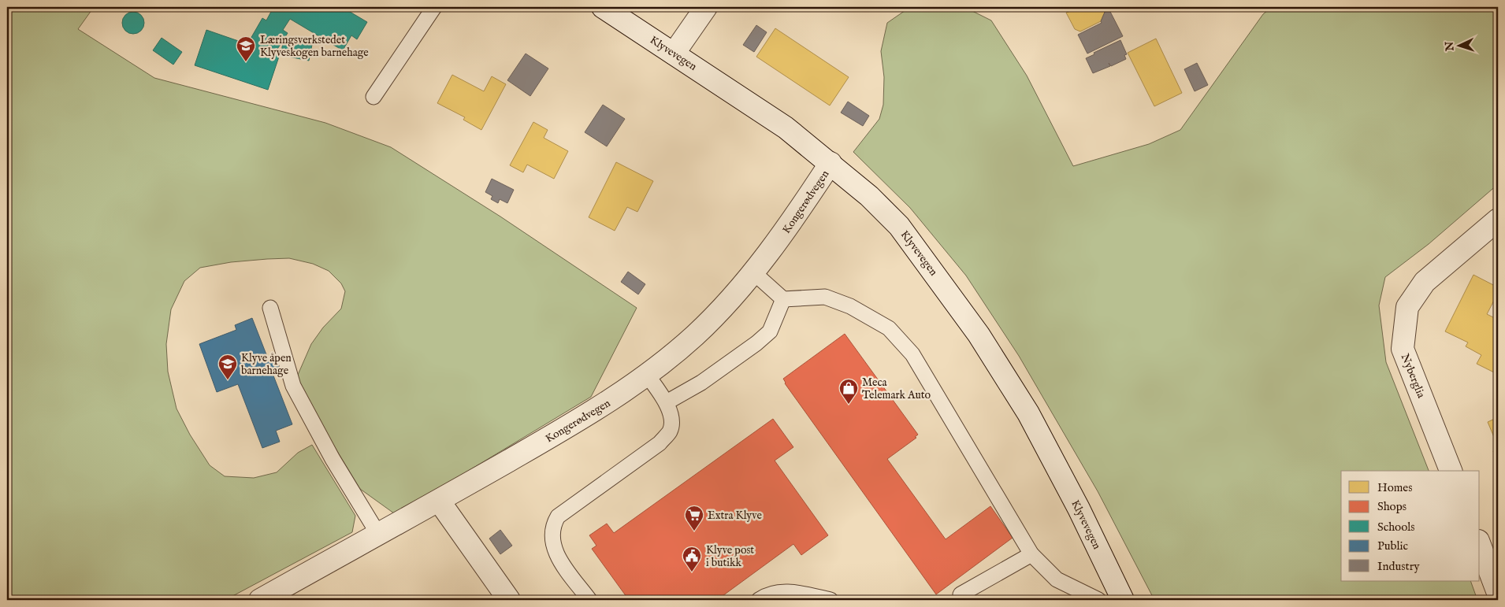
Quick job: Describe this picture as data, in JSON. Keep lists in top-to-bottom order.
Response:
{
  "streets": {
    "street": ["Klyvevegen", "Kongerødvegen", "Nyberglia"]
  },
  "crossings": [
    ["Klyvevegen", "Kongerødvegen"]
  ],
  "places": {
    "school or university": ["Læringsverkstedet Klyveskogen barnehage", "Klyve åpen barnehage"],
    "shop": ["Meca Telemark Auto"],
    "supermarket": ["Extra Klyve"],
    "public building": ["Klyve post i butikk"]
  },
  "legend": [
    "Homes",
    "Shops",
    "Schools",
    "Public",
    "Industry"
  ],
  "north": "left"
}
